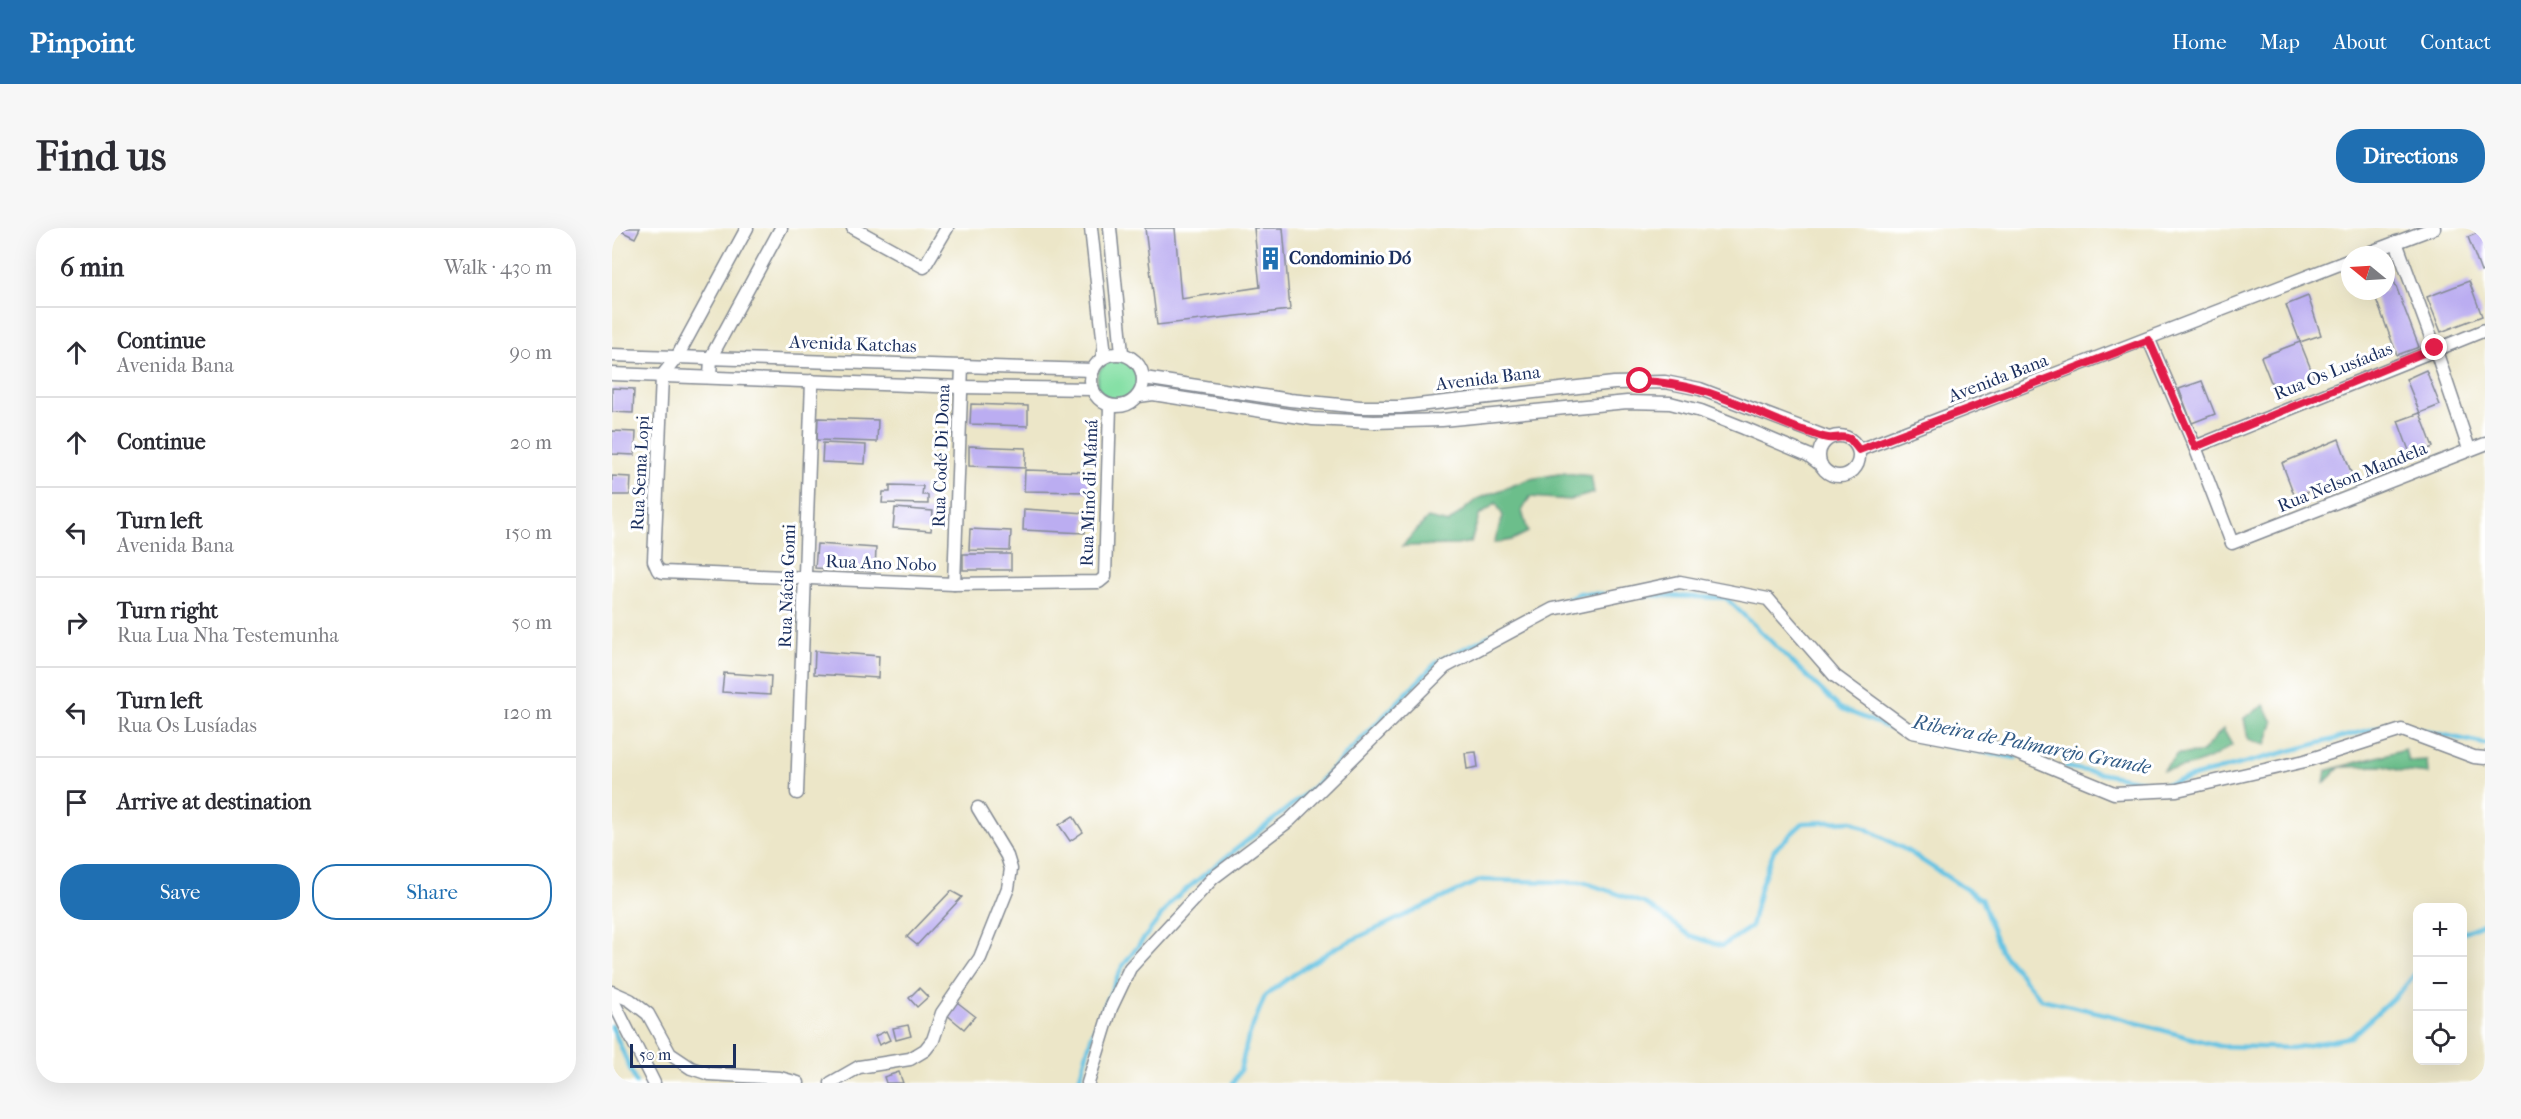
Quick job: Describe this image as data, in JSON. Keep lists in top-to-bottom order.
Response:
{
  "streets": {
    "street": [
      "Avenida Katchas",
      "Rua Os Lusíadas",
      "Avenida Bana",
      "Rua Codé Di Dona",
      "Rua Sema Lopi",
      "Rua Nelson Mandela",
      "Rua Minó di Mámá",
      "Rua Ano Nobo",
      "Rua Nácia Gomi"
    ]
  },
  "crossings": [
    ["Avenida Katchas", "Avenida Bana"],
    ["Avenida Katchas", "Rua Codé Di Dona"],
    ["Avenida Katchas", "Rua Minó di Mámá"],
    ["Rua Os Lusíadas", "Rua Nelson Mandela"],
    ["Avenida Bana", "Rua Minó di Mámá"],
    ["Rua Codé Di Dona", "Rua Ano Nobo"],
    ["Rua Sema Lopi", "Rua Ano Nobo"],
    ["Rua Minó di Mámá", "Rua Ano Nobo"],
    ["Rua Ano Nobo", "Rua Nácia Gomi"]
  ],
  "water": ["Ribeira de Palmarejo Grande"],
  "places": {
    "building": ["Condominio Dó"]
  },
  "scale_bar": "50 m",
  "north": "left",
  "page": {
    "header": "Pinpoint",
    "nav": [
      "Home",
      "Map",
      "About",
      "Contact"
    ],
    "buttons": [
      "Directions",
      ["Save", "Share"]
    ],
    "title": "Find us",
    "heading": ["6 min", "Walk · 430 m"],
    "list": [
      ["Continue", "Avenida Bana", "90 m"],
      ["Continue", "20 m"],
      ["Turn left", "Avenida Bana", "150 m"],
      ["Turn right", "Rua Lua Nha Testemunha", "50 m"],
      ["Turn left", "Rua Os Lusíadas", "120 m"],
      "Arrive at destination"
    ],
    "map_buttons": ["+", "−"],
    "scale": "50 m"
  }
}
